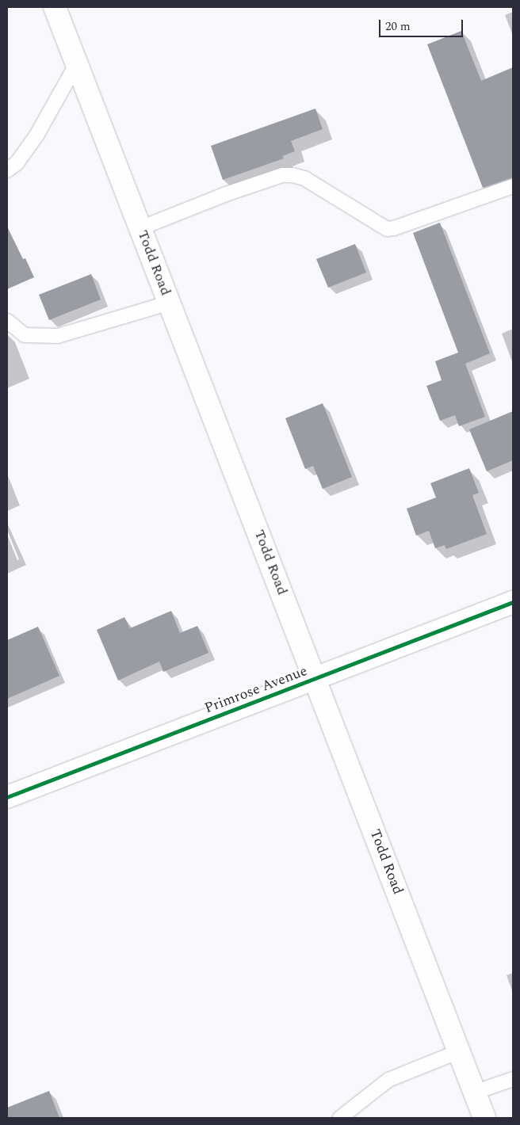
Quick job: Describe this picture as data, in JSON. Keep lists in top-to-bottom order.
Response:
{
  "streets": {
    "main road": ["Todd Road", "Primrose Avenue"]
  },
  "crossings": [
    ["Todd Road", "Primrose Avenue"]
  ],
  "scale_bar": "20 m"
}
